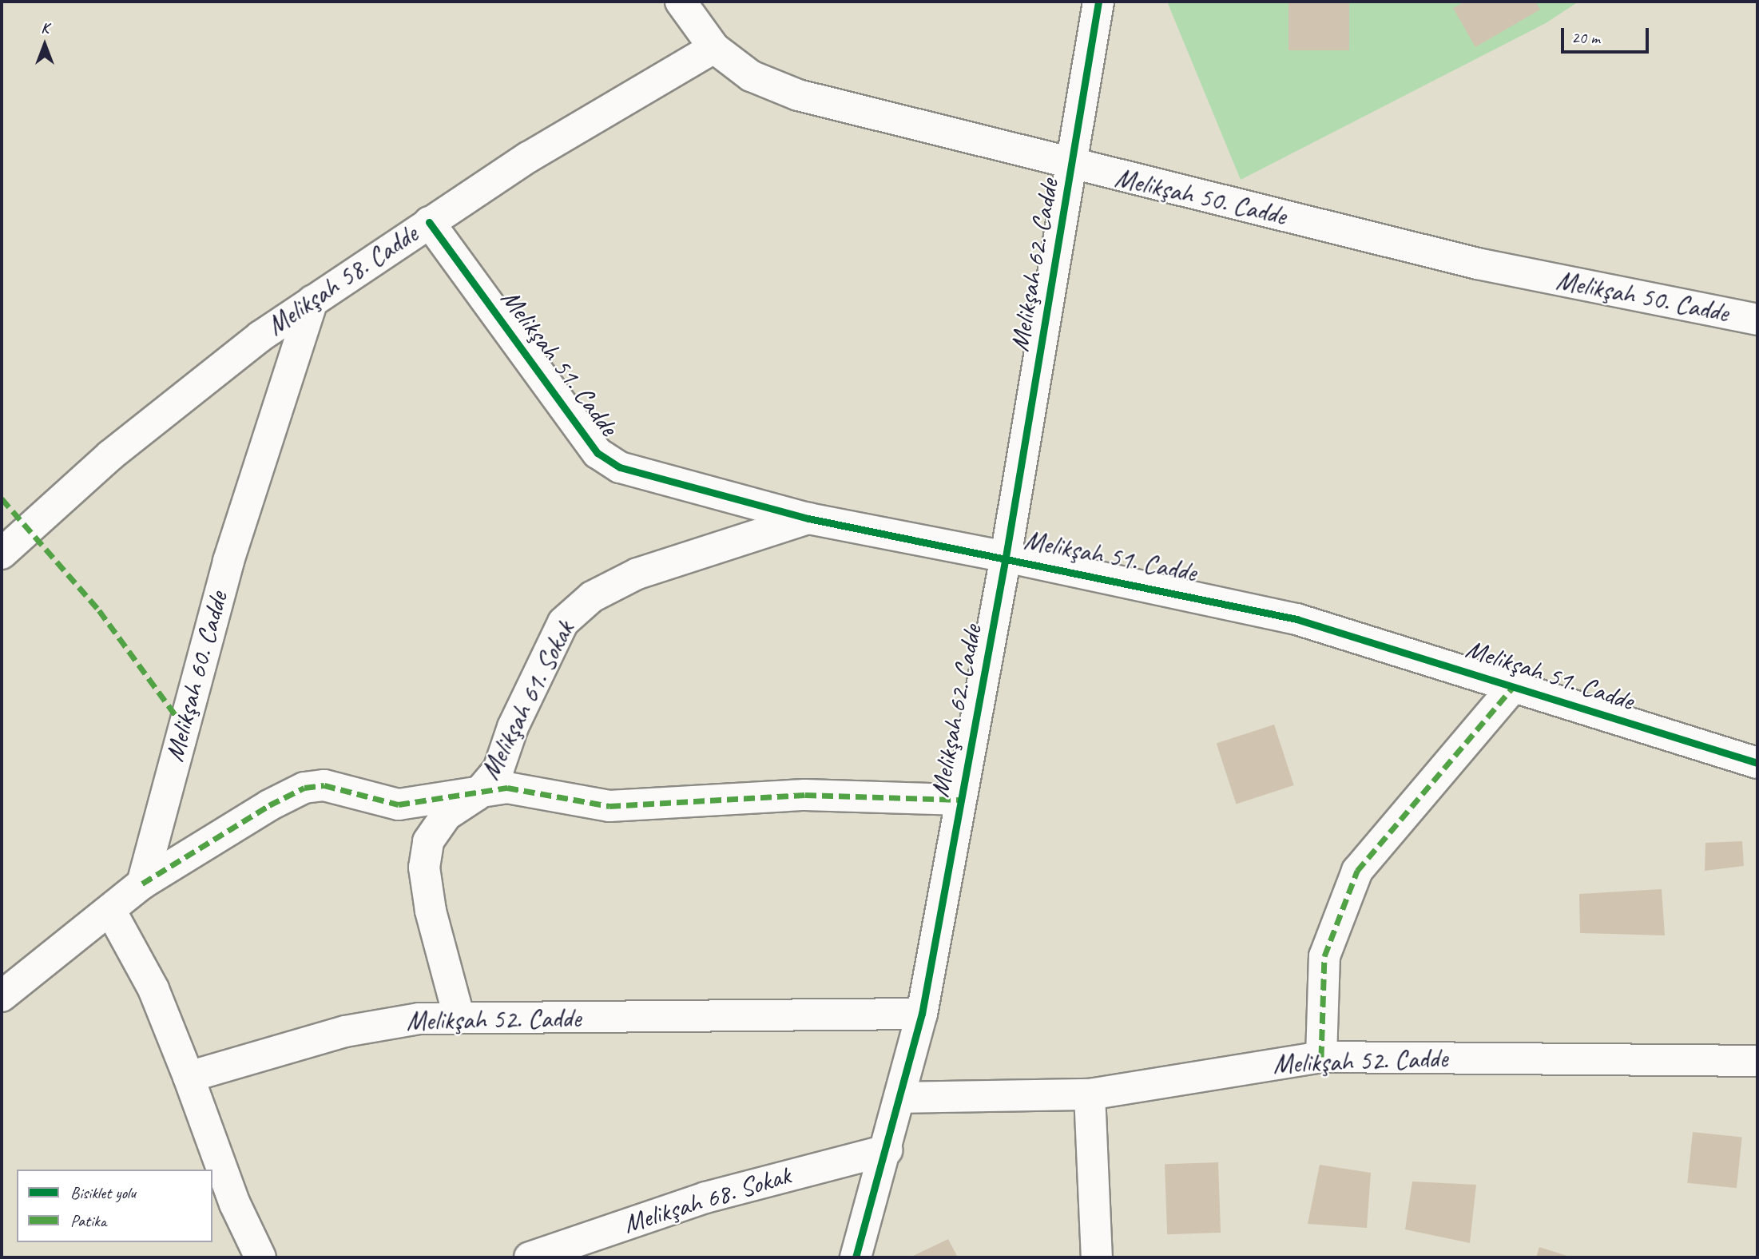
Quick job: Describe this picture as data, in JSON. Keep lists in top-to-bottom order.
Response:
{
  "streets": {
    "street": [
      "Melikşah 50. Cadde",
      "Melikşah 62. Cadde",
      "Melikşah 58. Cadde",
      "Melikşah 51. Cadde",
      "Melikşah 60. Cadde",
      "Melikşah 61. Sokak",
      "Melikşah 52. Cadde",
      "Melikşah 68. Sokak"
    ]
  },
  "crossings": [
    ["Melikşah 50. Cadde", "Melikşah 62. Cadde"],
    ["Melikşah 50. Cadde", "Melikşah 58. Cadde"],
    ["Melikşah 62. Cadde", "Melikşah 51. Cadde"],
    ["Melikşah 62. Cadde", "Melikşah 52. Cadde"],
    ["Melikşah 62. Cadde", "Melikşah 68. Sokak"],
    ["Melikşah 58. Cadde", "Melikşah 51. Cadde"],
    ["Melikşah 58. Cadde", "Melikşah 60. Cadde"],
    ["Melikşah 51. Cadde", "Melikşah 61. Sokak"],
    ["Melikşah 61. Sokak", "Melikşah 52. Cadde"]
  ],
  "legend": ["Bisiklet yolu", "Patika"],
  "scale_bar": "20 m",
  "north": "top"
}
